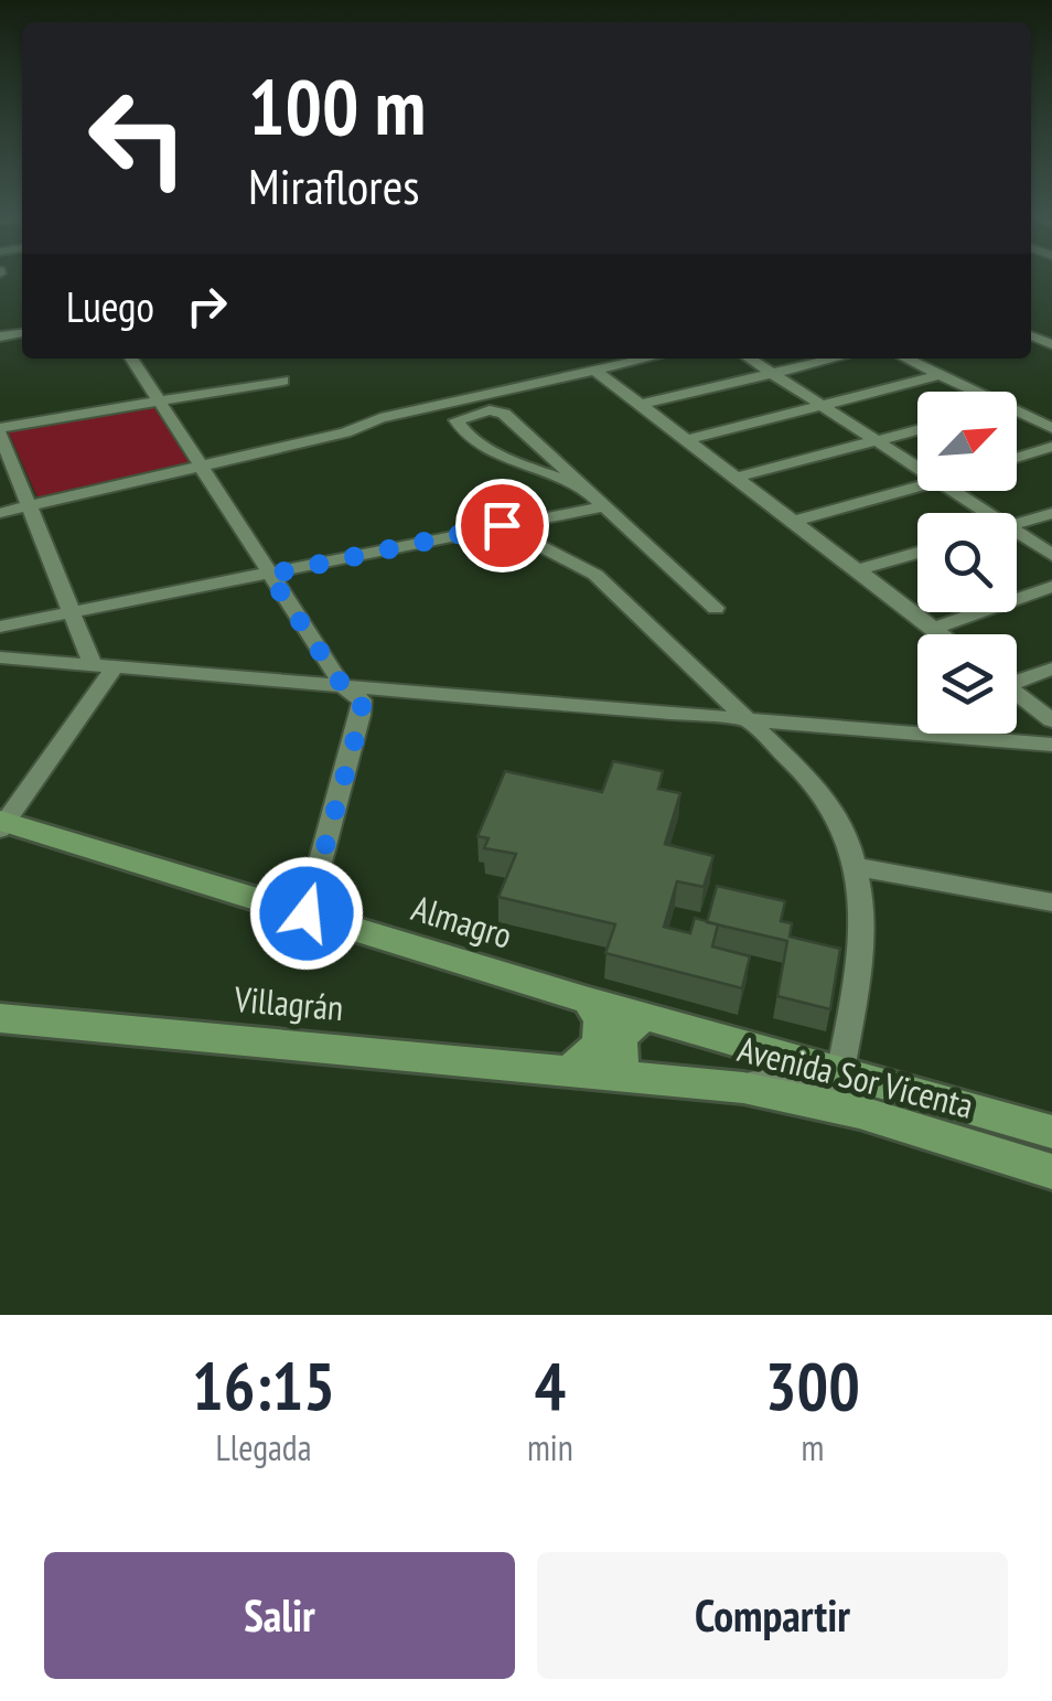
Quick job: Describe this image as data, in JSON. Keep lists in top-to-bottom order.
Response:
{
  "streets": {
    "main road": ["Almagro", "Villagrán", "Avenida Sor Vicenta"]
  },
  "crossings": [
    ["Almagro", "Avenida Sor Vicenta"],
    ["Villagrán", "Avenida Sor Vicenta"]
  ],
  "north": "top right",
  "page": {
    "turn": ["100 m", "Miraflores"],
    "then": "Luego",
    "eta": [
      "16:15",
      "Llegada",
      "4",
      "min",
      "300",
      "m"
    ],
    "buttons": ["Salir", "Compartir"]
  }
}
